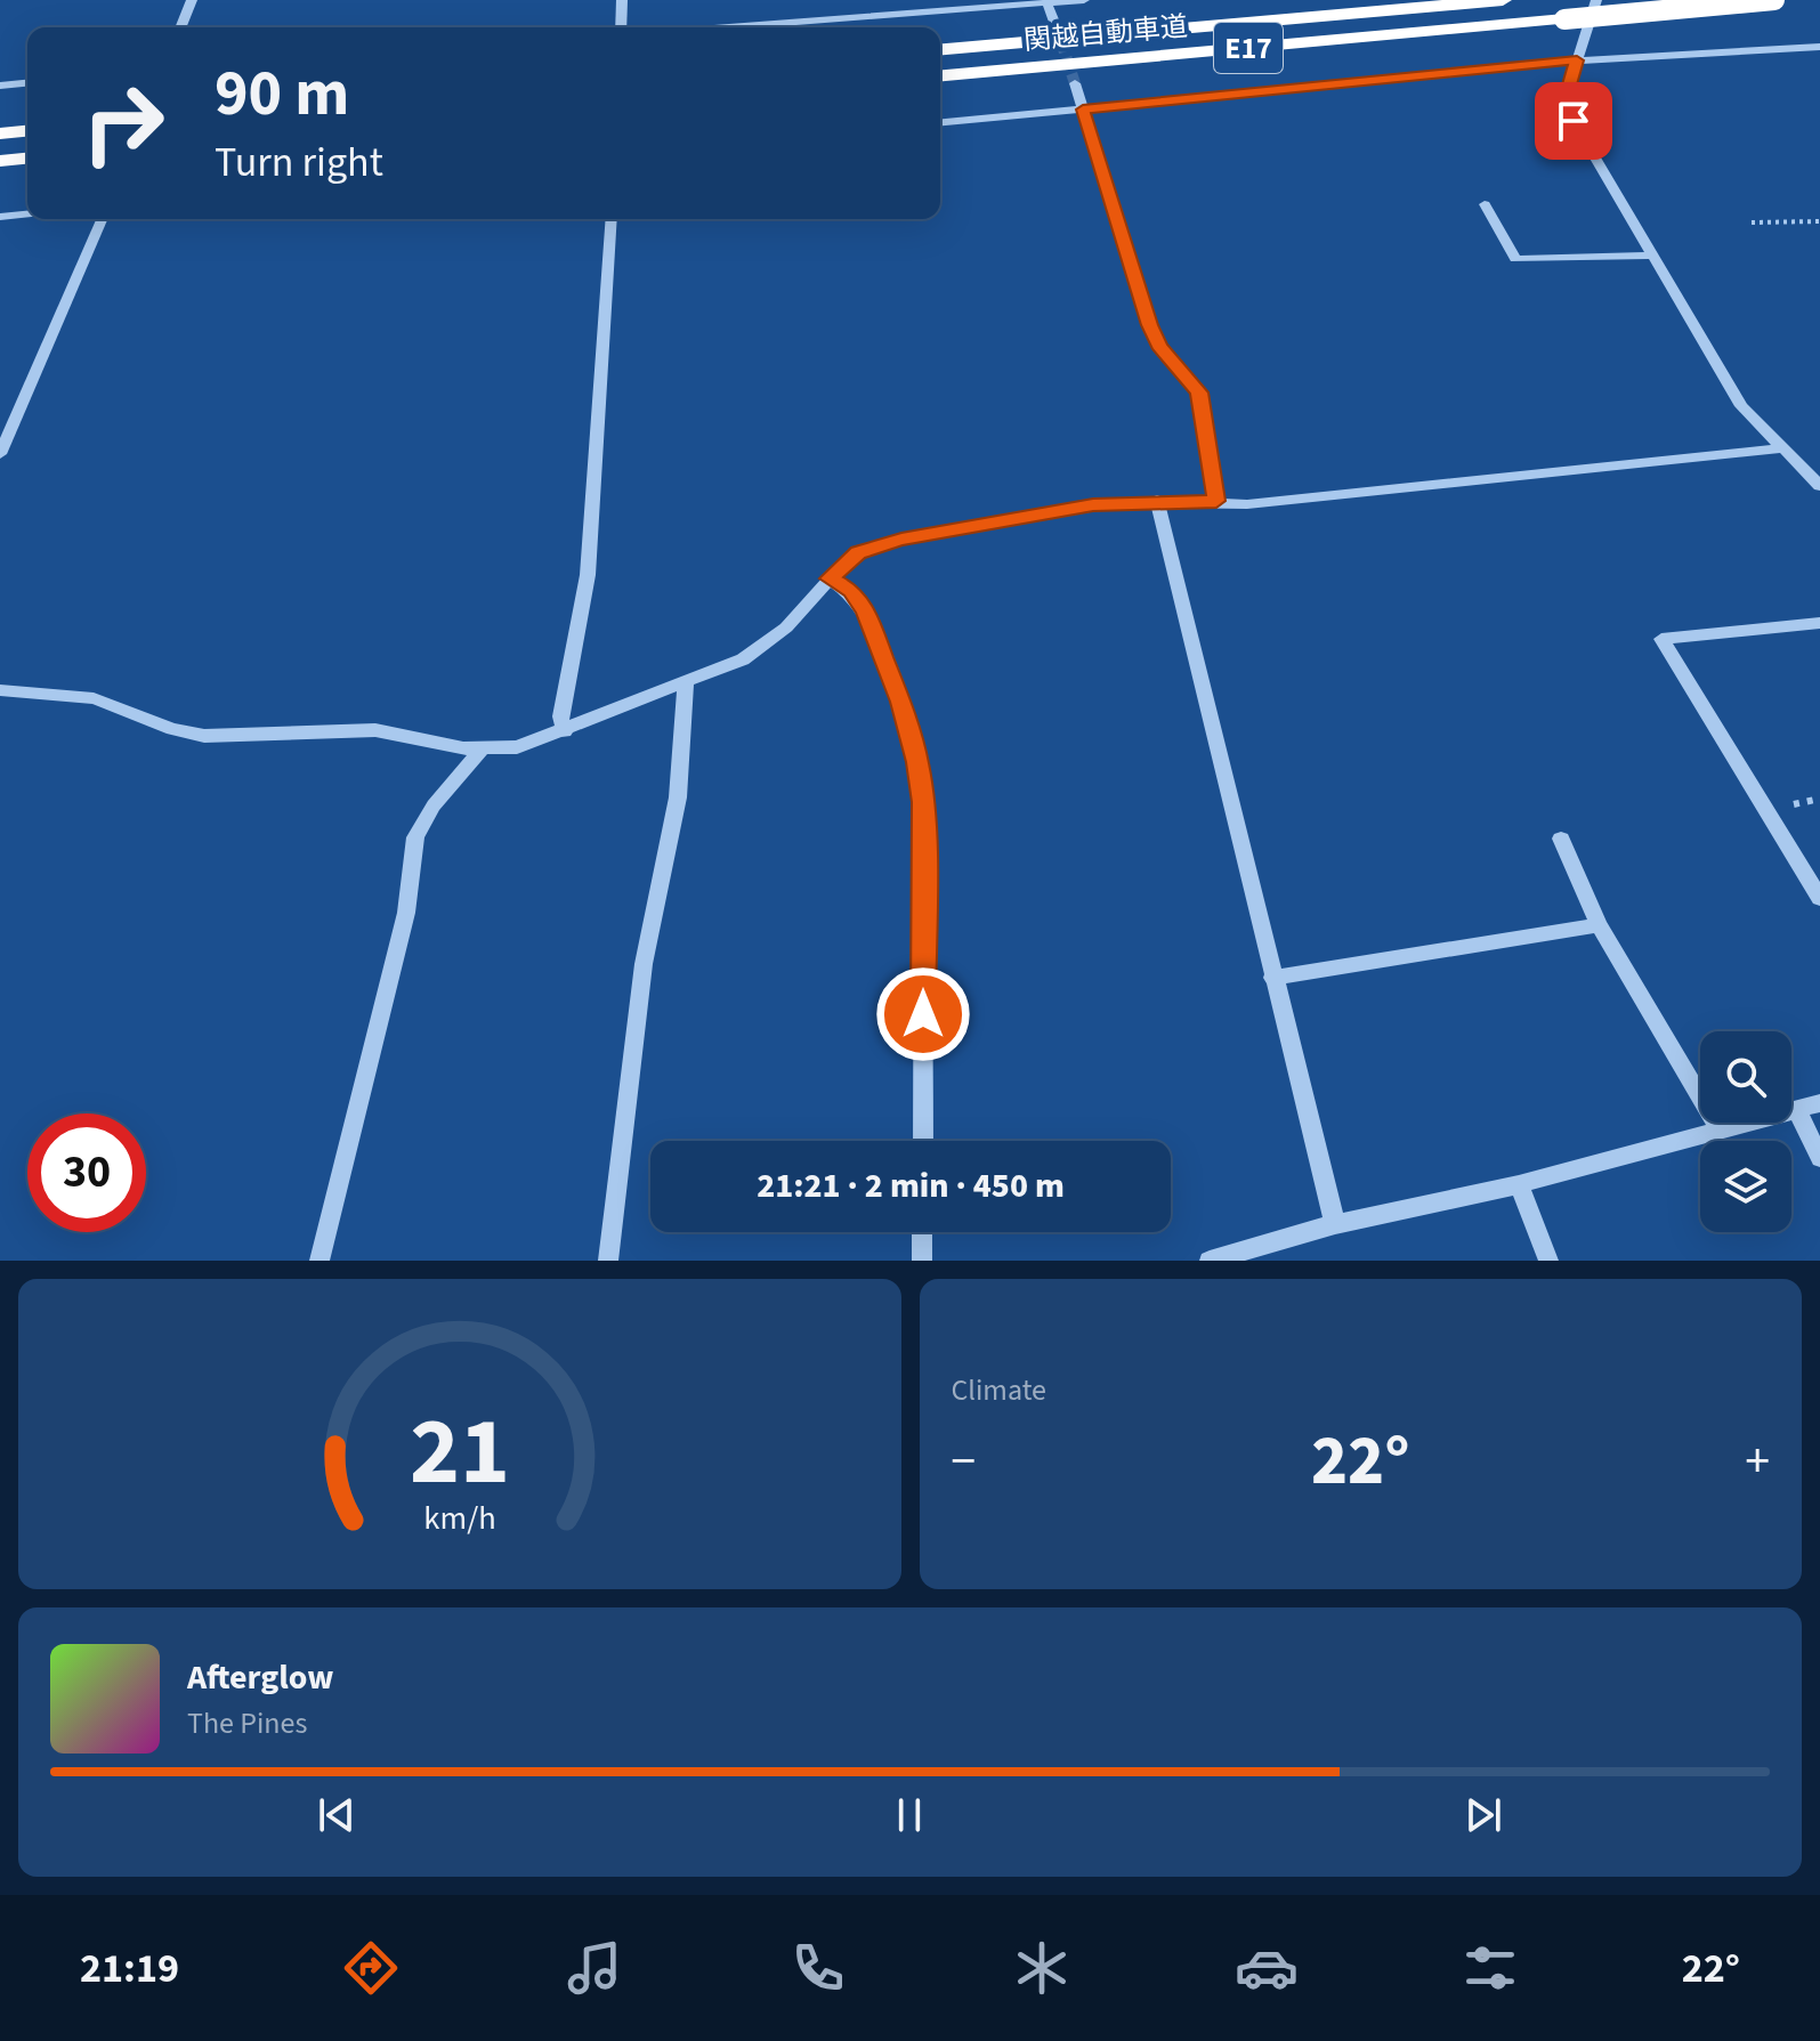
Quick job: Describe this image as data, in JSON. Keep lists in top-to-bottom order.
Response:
{
  "streets": {
    "highway": ["関越自動車道", "E17"]
  },
  "page": {
    "turn": ["90 m", "Turn right"],
    "limit": "30",
    "trip": "21:21 · 2 min · 450 m",
    "tile": "Climate",
    "heat": ["−", "22°", "+"],
    "song": ["Afterglow", "The Pines"],
    "tabs": ["21:19", "22°"],
    "gauge": ["21", "km/h"]
  }
}
